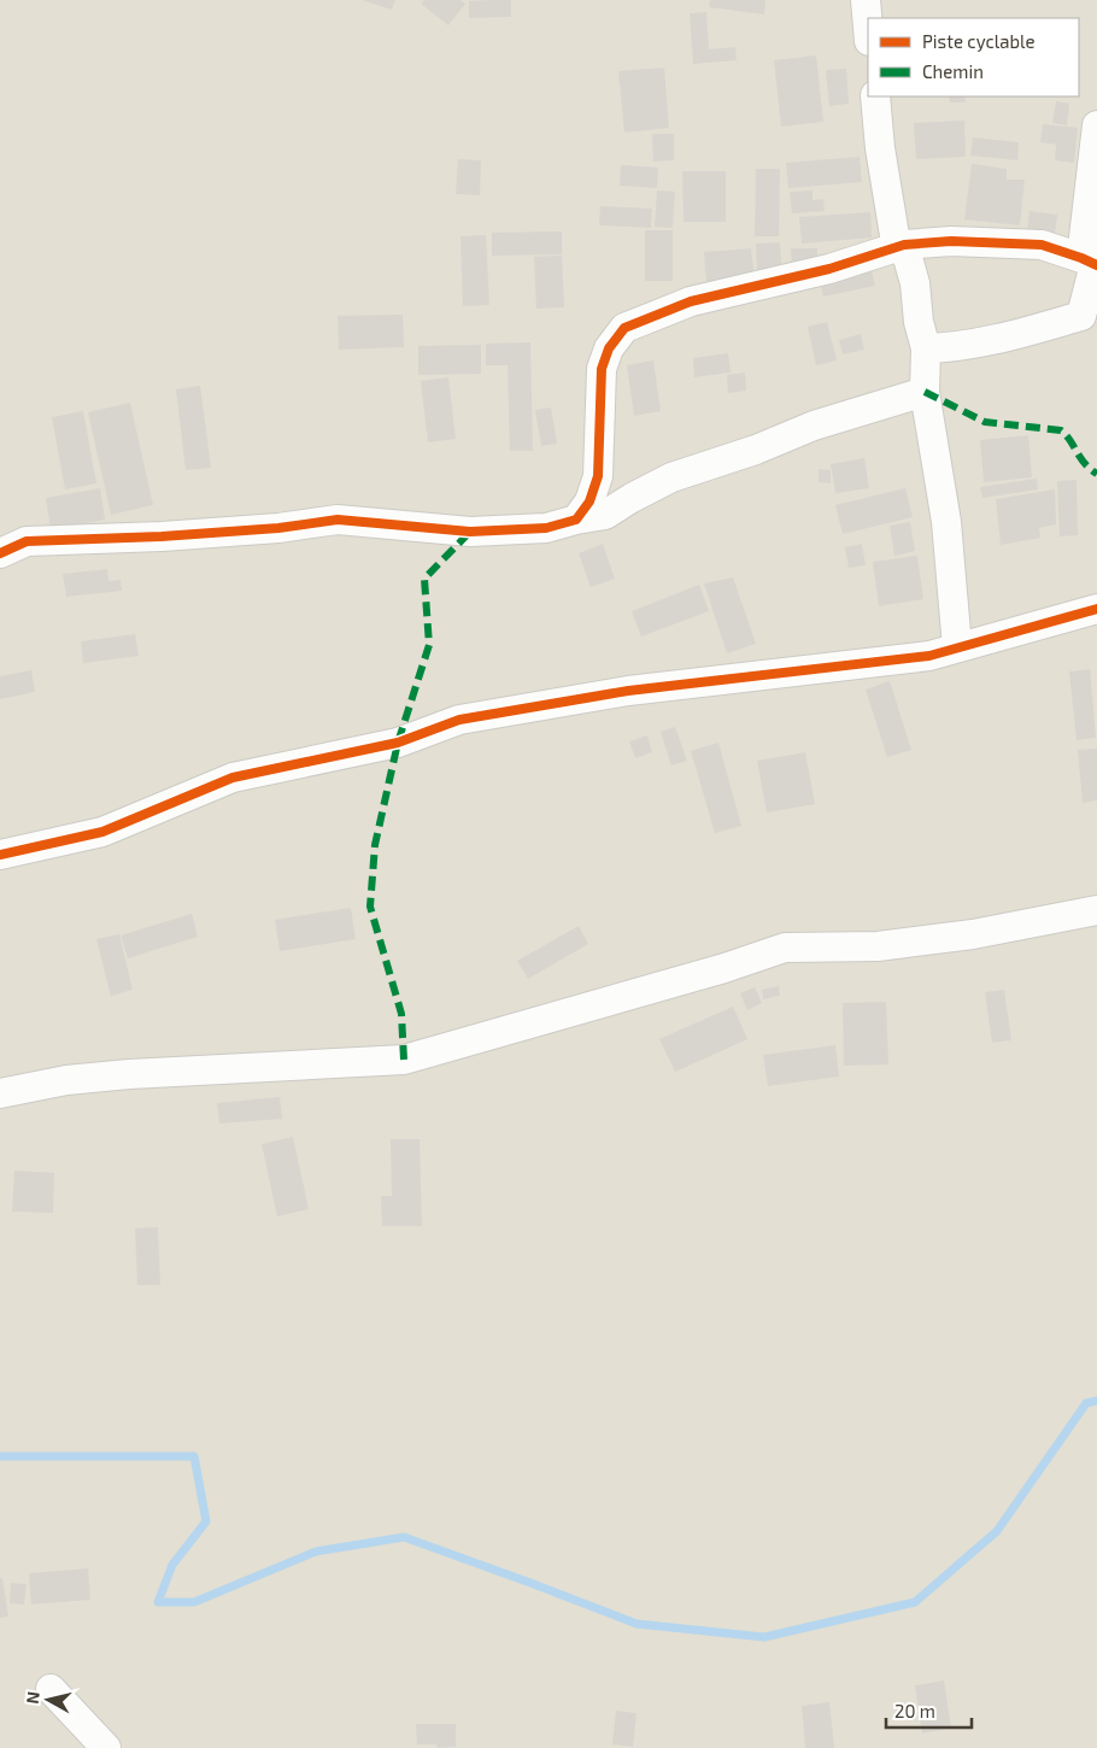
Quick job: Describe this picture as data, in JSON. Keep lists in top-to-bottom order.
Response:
{
  "legend": ["Piste cyclable", "Chemin"],
  "scale_bar": "20 m",
  "north": "left"
}
